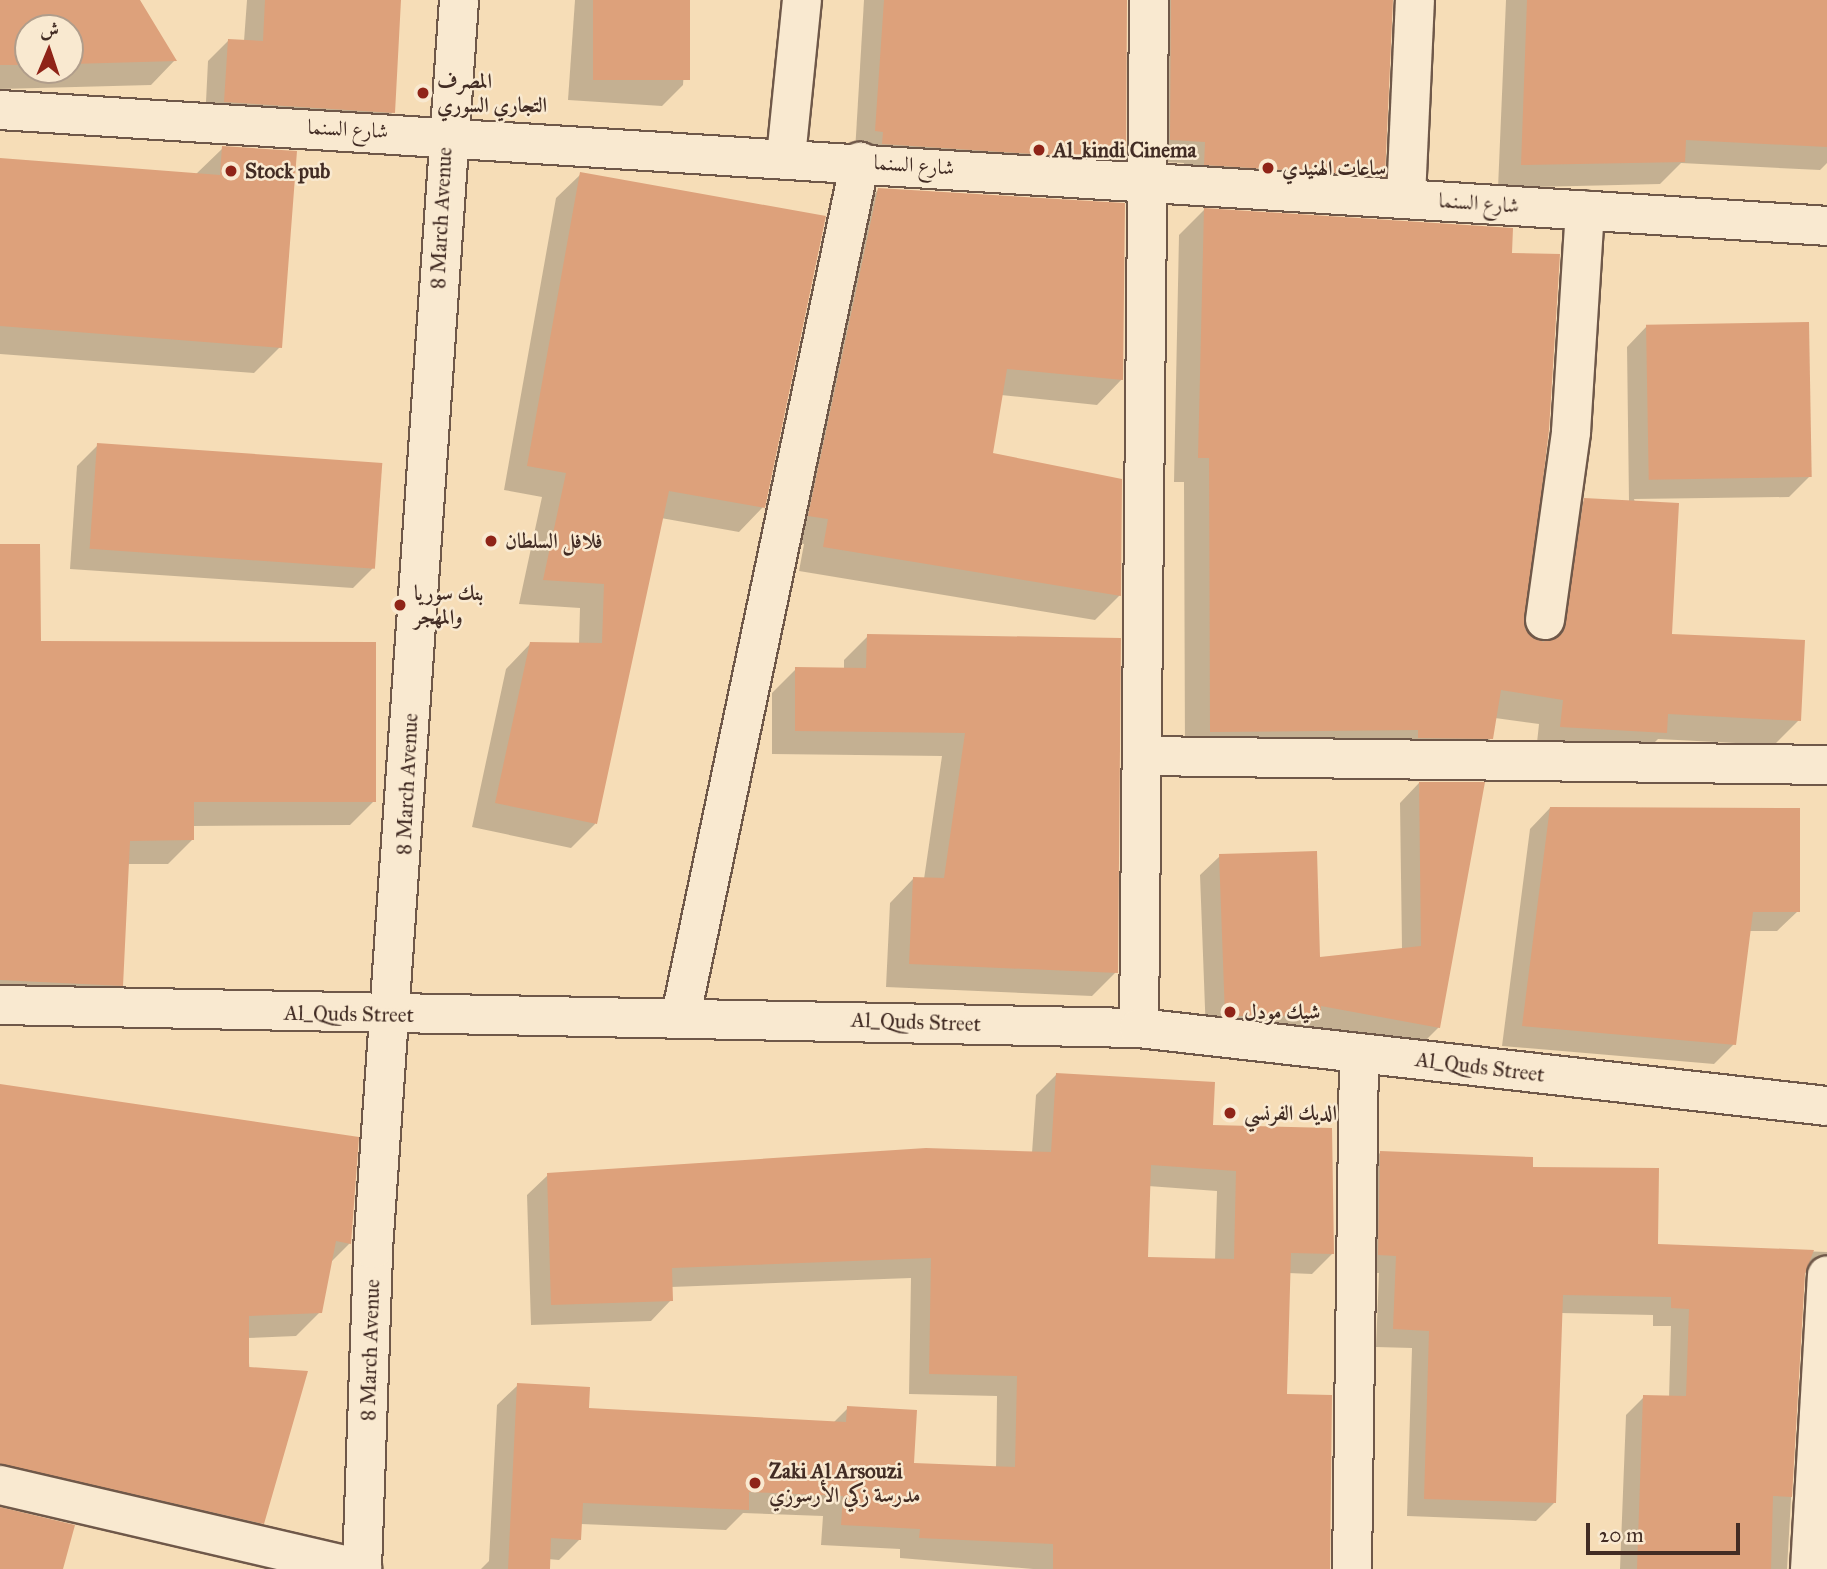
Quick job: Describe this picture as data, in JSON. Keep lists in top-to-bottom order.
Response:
{
  "streets": {
    "street": ["شارع السنما", "8 March Avenue", "Al_Quds Street"]
  },
  "crossings": [
    ["شارع السنما", "8 March Avenue"],
    ["8 March Avenue", "Al_Quds Street"]
  ],
  "places": [
    "المصرف التجاري السوري",
    "Al_kindi Cinema",
    "ساعات الهنيدي",
    "Stock pub",
    "فلافل السلطان",
    "بنك سوريا والمهجر",
    "شيك مودل",
    "الديك الفرنسي",
    "Zaki Al Arsouzi مدرسة زكي الأرسوزي"
  ],
  "scale_bar": "20 m",
  "north": "top"
}
